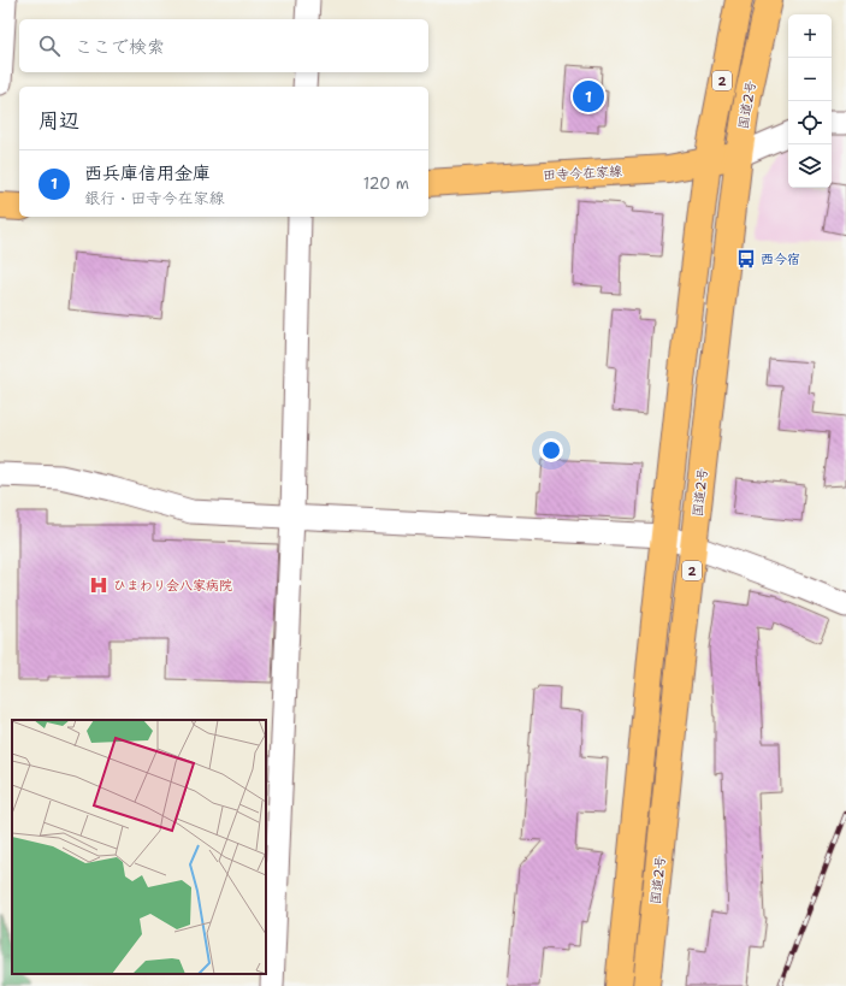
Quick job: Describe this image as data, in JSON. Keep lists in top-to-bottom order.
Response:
{
  "streets": {
    "main road": ["2", "国道2号", "田寺今在家線"]
  },
  "crossings": [
    ["2", "田寺今在家線"],
    ["国道2号", "田寺今在家線"]
  ],
  "places": {
    "bus stop": ["西今宿"],
    "hospital": ["ひまわり会八家病院"]
  },
  "page": {
    "map_buttons": ["+", "−"],
    "search": "ここで検索",
    "pins": "1",
    "heading": "周辺",
    "list": [
      {
        "mark": "1",
        "name": "西兵庫信用金庫",
        "note": "銀行 · 田寺今在家線",
        "value": "120 m"
      }
    ]
  }
}
